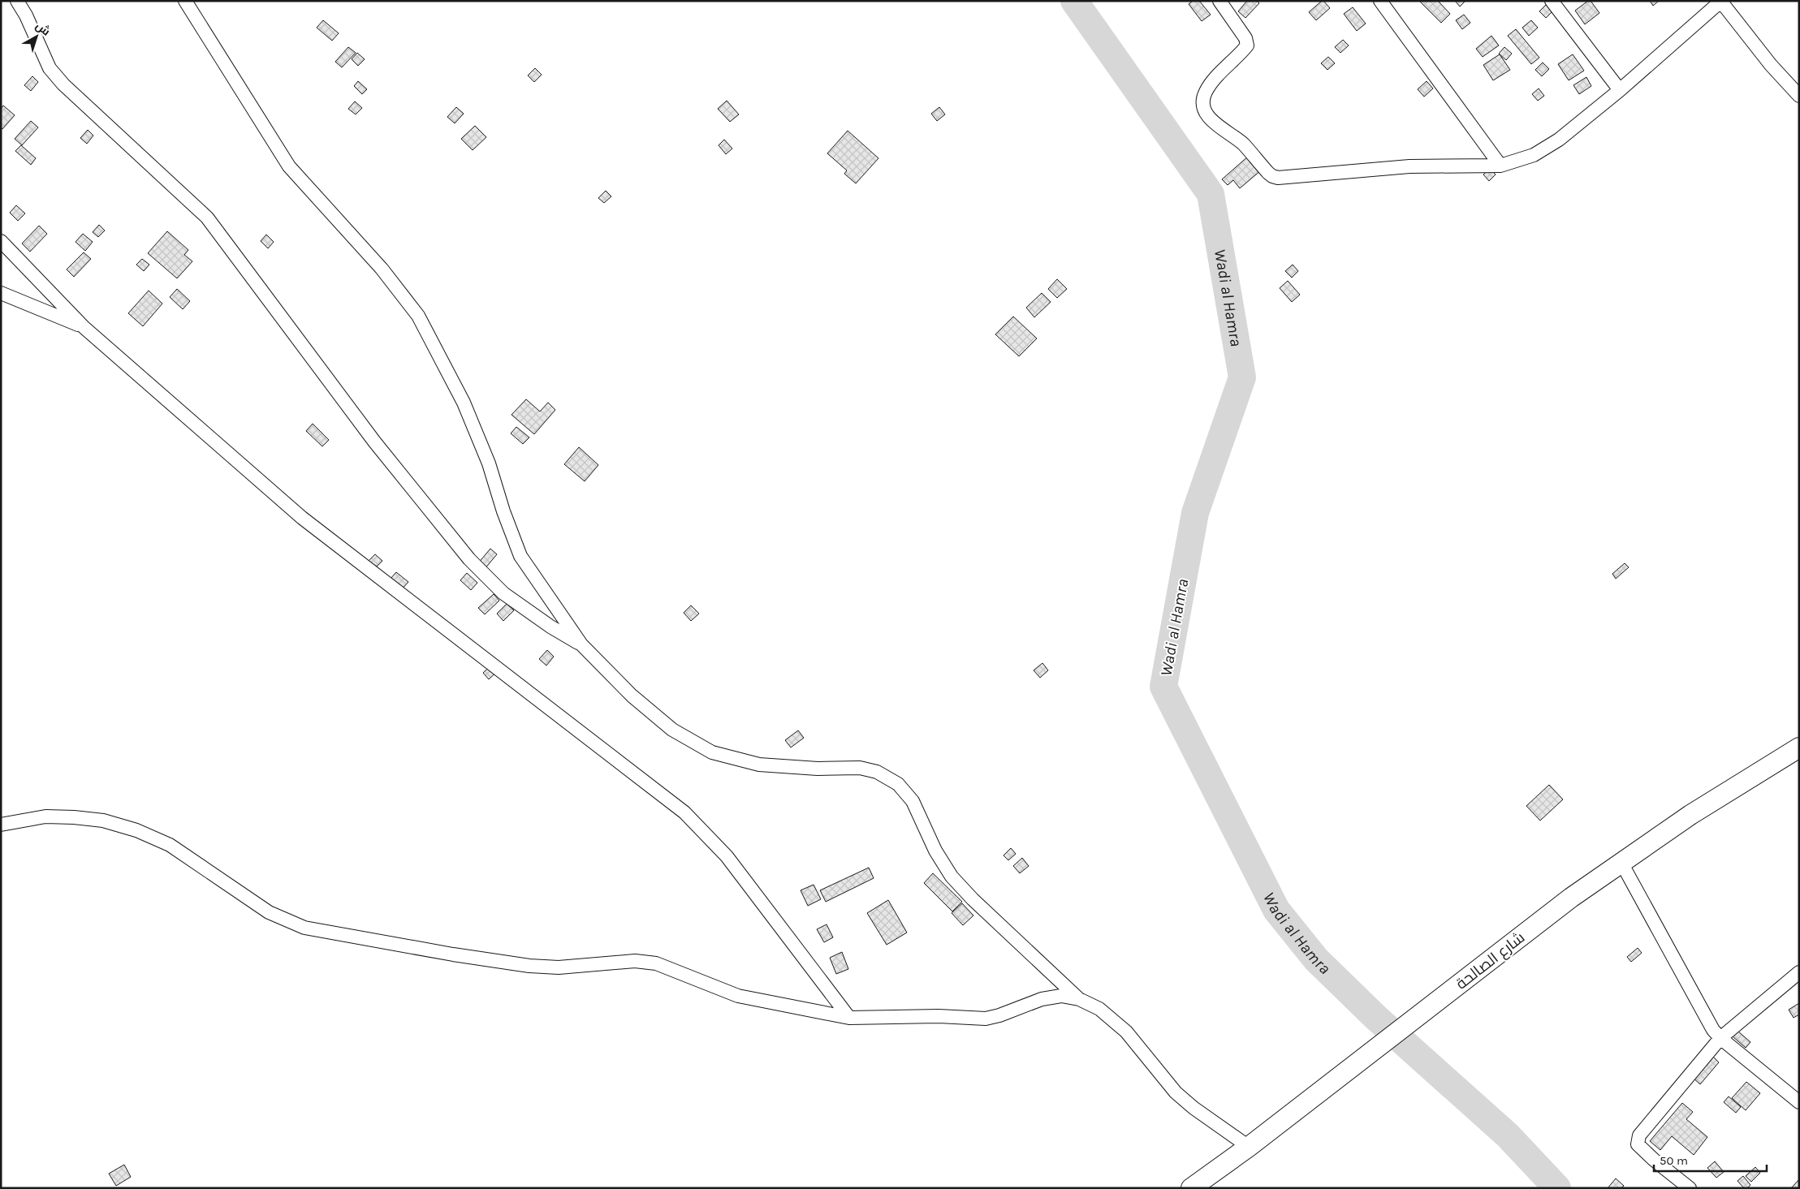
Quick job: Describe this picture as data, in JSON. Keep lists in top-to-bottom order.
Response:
{
  "streets": {
    "main road": ["شارع الصالحة"]
  },
  "water": ["Wadi al Hamra"],
  "scale_bar": "50 m",
  "north": "top right"
}
